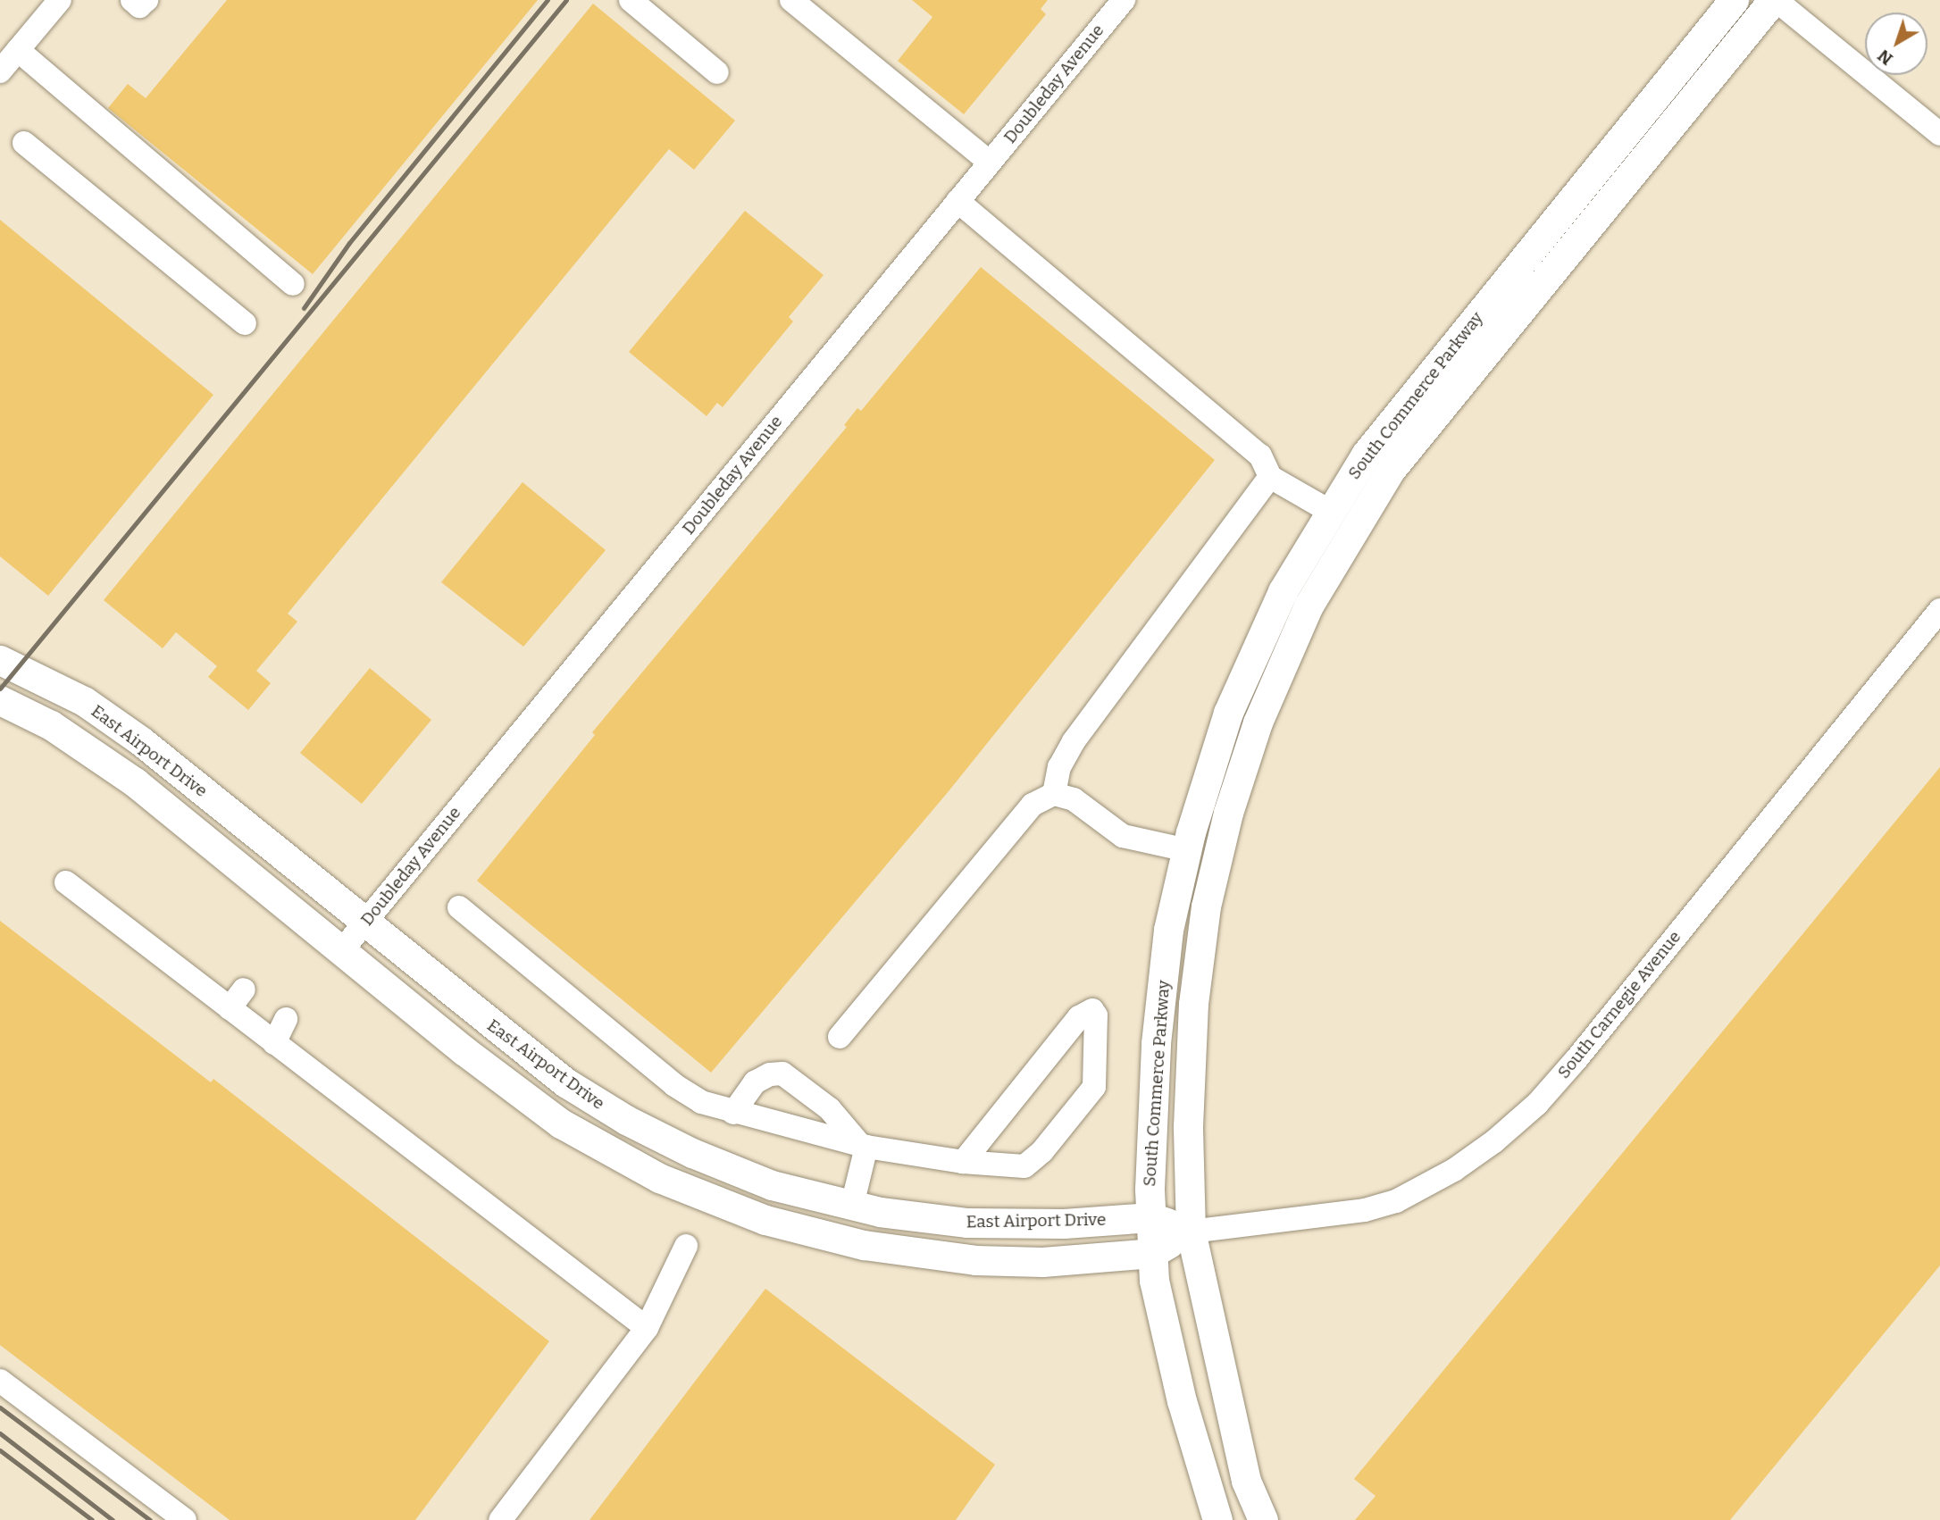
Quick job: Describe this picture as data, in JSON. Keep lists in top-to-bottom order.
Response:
{
  "streets": {
    "main road": ["South Commerce Parkway", "East Airport Drive"],
    "street": ["Doubleday Avenue", "South Carnegie Avenue"]
  },
  "crossings": [
    ["Doubleday Avenue", "East Airport Drive"],
    ["South Commerce Parkway", "East Airport Drive"],
    ["South Commerce Parkway", "South Carnegie Avenue"],
    ["East Airport Drive", "South Carnegie Avenue"]
  ],
  "north": "bottom left"
}
